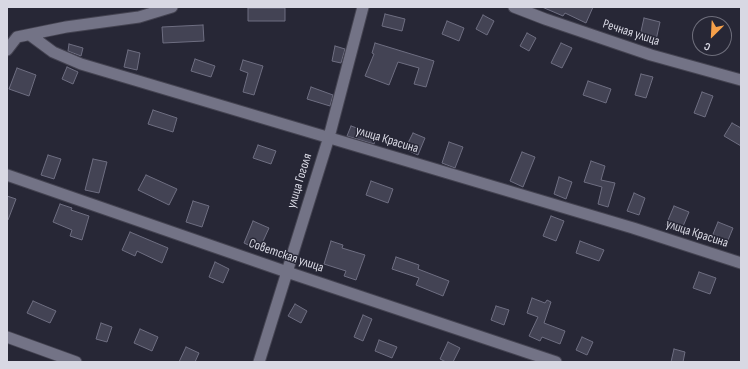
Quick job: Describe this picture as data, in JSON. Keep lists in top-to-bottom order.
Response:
{
  "streets": {
    "street": [
      "Речная улица",
      "улица Красина",
      "улица Гоголя",
      "Советская улица"
    ]
  },
  "crossings": [
    ["улица Красина", "улица Гоголя"],
    ["улица Гоголя", "Советская улица"]
  ],
  "north": "bottom left"
}
